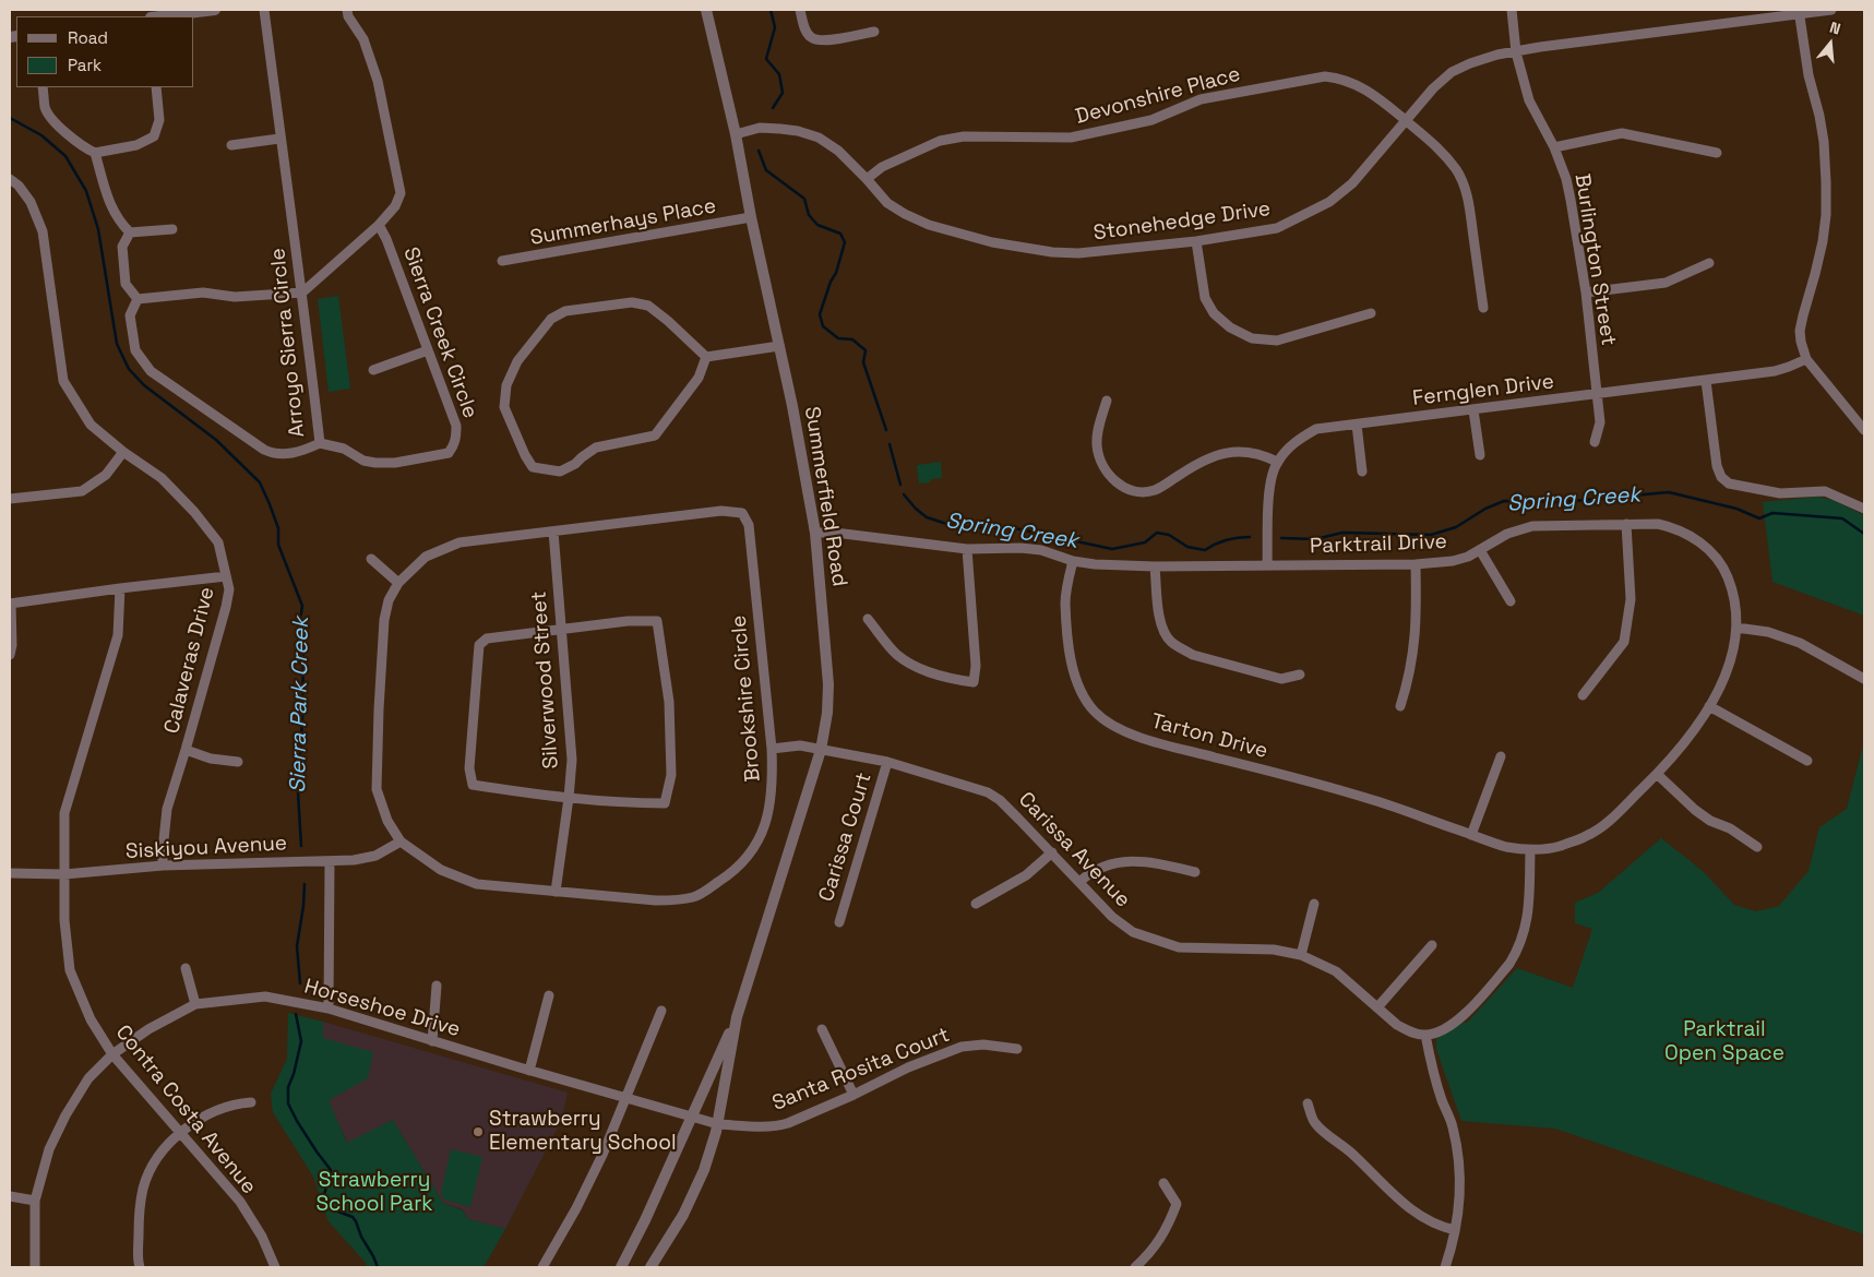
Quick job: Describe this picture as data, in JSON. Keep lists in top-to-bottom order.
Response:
{
  "streets": {
    "street": [
      "Devonshire Place",
      "Stonehedge Drive",
      "Summerhays Place",
      "Burlington Street",
      "Sierra Creek Circle",
      "Arroyo Sierra Circle",
      "Fernglen Drive",
      "Summerfield Road",
      "Parktrail Drive",
      "Calaveras Drive",
      "Silverwood Street",
      "Brookshire Circle",
      "Tarton Drive",
      "Carissa Court",
      "Siskiyou Avenue",
      "Carissa Avenue",
      "Horseshoe Drive",
      "Santa Rosita Court",
      "Contra Costa Avenue"
    ]
  },
  "crossings": [
    ["Devonshire Place", "Stonehedge Drive"],
    ["Stonehedge Drive", "Burlington Street"],
    ["Stonehedge Drive", "Summerfield Road"],
    ["Summerhays Place", "Summerfield Road"],
    ["Burlington Street", "Fernglen Drive"],
    ["Sierra Creek Circle", "Arroyo Sierra Circle"],
    ["Fernglen Drive", "Parktrail Drive"],
    ["Summerfield Road", "Parktrail Drive"],
    ["Summerfield Road", "Carissa Avenue"],
    ["Summerfield Road", "Horseshoe Drive"],
    ["Summerfield Road", "Santa Rosita Court"],
    ["Parktrail Drive", "Tarton Drive"],
    ["Calaveras Drive", "Siskiyou Avenue"],
    ["Silverwood Street", "Brookshire Circle"],
    ["Brookshire Circle", "Siskiyou Avenue"],
    ["Brookshire Circle", "Carissa Avenue"],
    ["Carissa Court", "Carissa Avenue"],
    ["Siskiyou Avenue", "Contra Costa Avenue"],
    ["Horseshoe Drive", "Santa Rosita Court"],
    ["Horseshoe Drive", "Contra Costa Avenue"]
  ],
  "water": ["Spring Creek", "Sierra Park Creek"],
  "parks": ["Parktrail Open Space", "Strawberry School Park"],
  "places": ["Strawberry Elementary School"],
  "legend": ["Road", "Park"],
  "north": "top"
}
